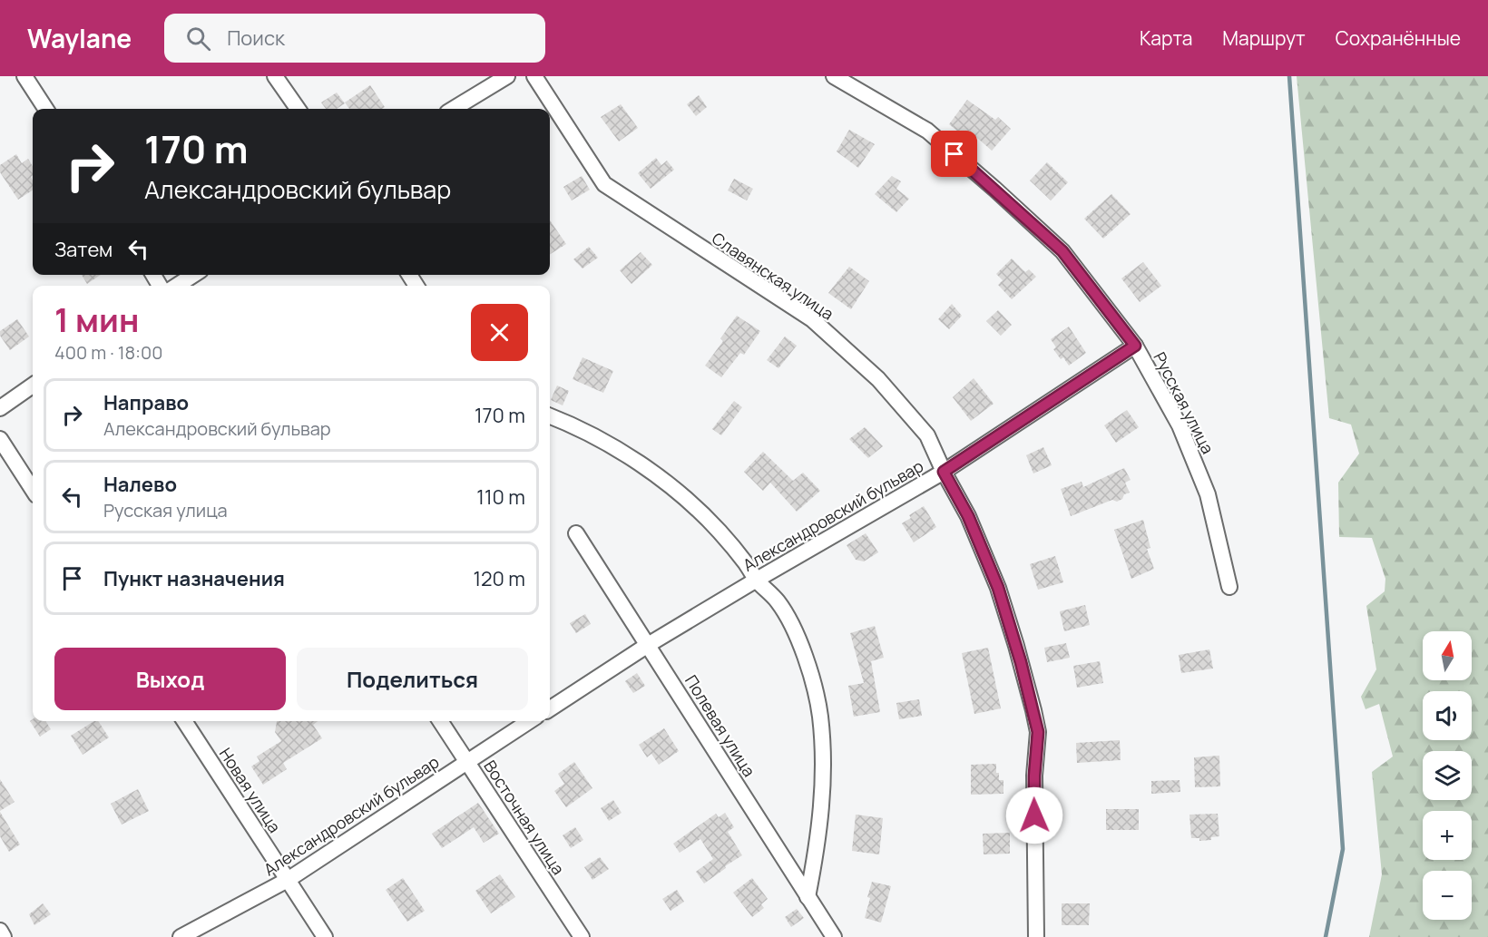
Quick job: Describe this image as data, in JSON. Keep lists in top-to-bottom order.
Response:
{
  "streets": {
    "street": [
      "Славянская улица",
      "Русская улица",
      "Александровский бульвар",
      "Полевая улица",
      "Новая улица",
      "Восточная улица"
    ]
  },
  "crossings": [
    ["Славянская улица", "Александровский бульвар"],
    ["Русская улица", "Александровский бульвар"],
    ["Александровский бульвар", "Полевая улица"],
    ["Александровский бульвар", "Новая улица"],
    ["Александровский бульвар", "Восточная улица"]
  ],
  "north": "top",
  "page": {
    "header": "Waylane",
    "search": "Поиск",
    "nav": ["Карта", "Маршрут", "Сохранённые"],
    "turn": ["170 m", "Александровский бульвар"],
    "then": "Затем",
    "heading": ["1 мин", "400 m · 18:00"],
    "list": [
      {
        "name": "Направо",
        "note": "Александровский бульвар",
        "value": "170 m"
      },
      {
        "name": "Налево",
        "note": "Русская улица",
        "value": "110 m"
      },
      {
        "name": "Пункт назначения",
        "value": "120 m"
      }
    ],
    "map_buttons": ["+", "−"],
    "buttons": ["Выход", "Поделиться"]
  }
}
